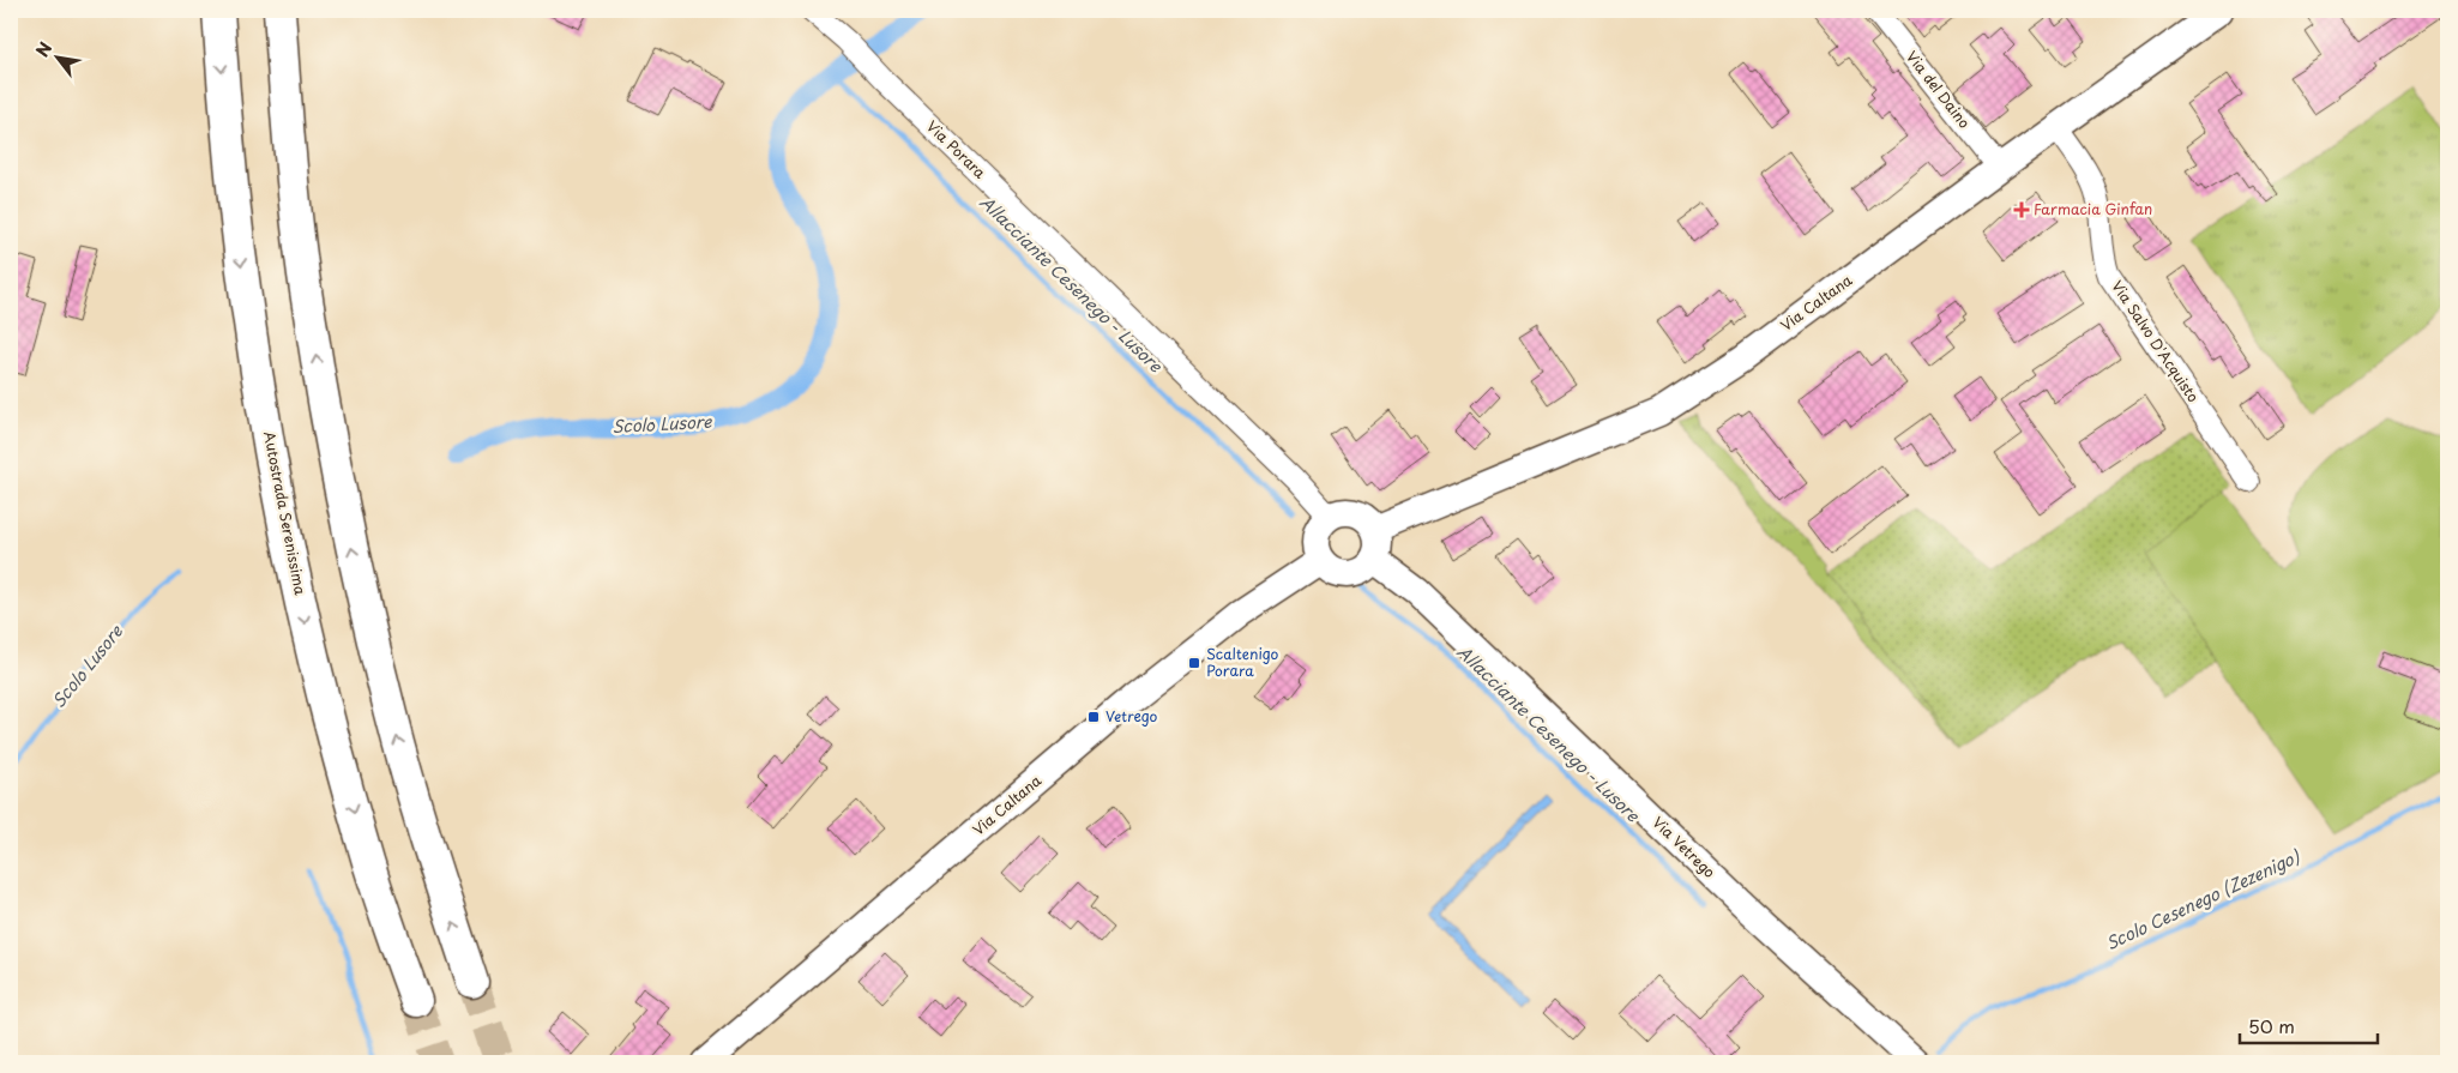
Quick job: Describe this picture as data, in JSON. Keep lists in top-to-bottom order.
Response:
{
  "streets": {
    "highway": ["Autostrada Serenissima"],
    "main road": ["Via Caltana", "Via Vetrego"],
    "street": ["Via del Daino", "Via Porara", "Via Salvo D'Acquisto"]
  },
  "crossings": [
    ["Via del Daino", "Via Caltana"],
    ["Via Porara", "Via Caltana"],
    ["Via Porara", "Via Vetrego"],
    ["Via Caltana", "Via Salvo D'Acquisto"],
    ["Via Caltana", "Via Vetrego"]
  ],
  "water": ["Allacciante Cesenego - Lusore", "Scolo Lusore", "Scolo Cesenego (Zezenigo)"],
  "places": {
    "health": ["Farmacia Ginfan"],
    "transit": ["Scaltenigo Porara", "Vetrego"]
  },
  "scale_bar": "50 m",
  "north": "top left"
}
